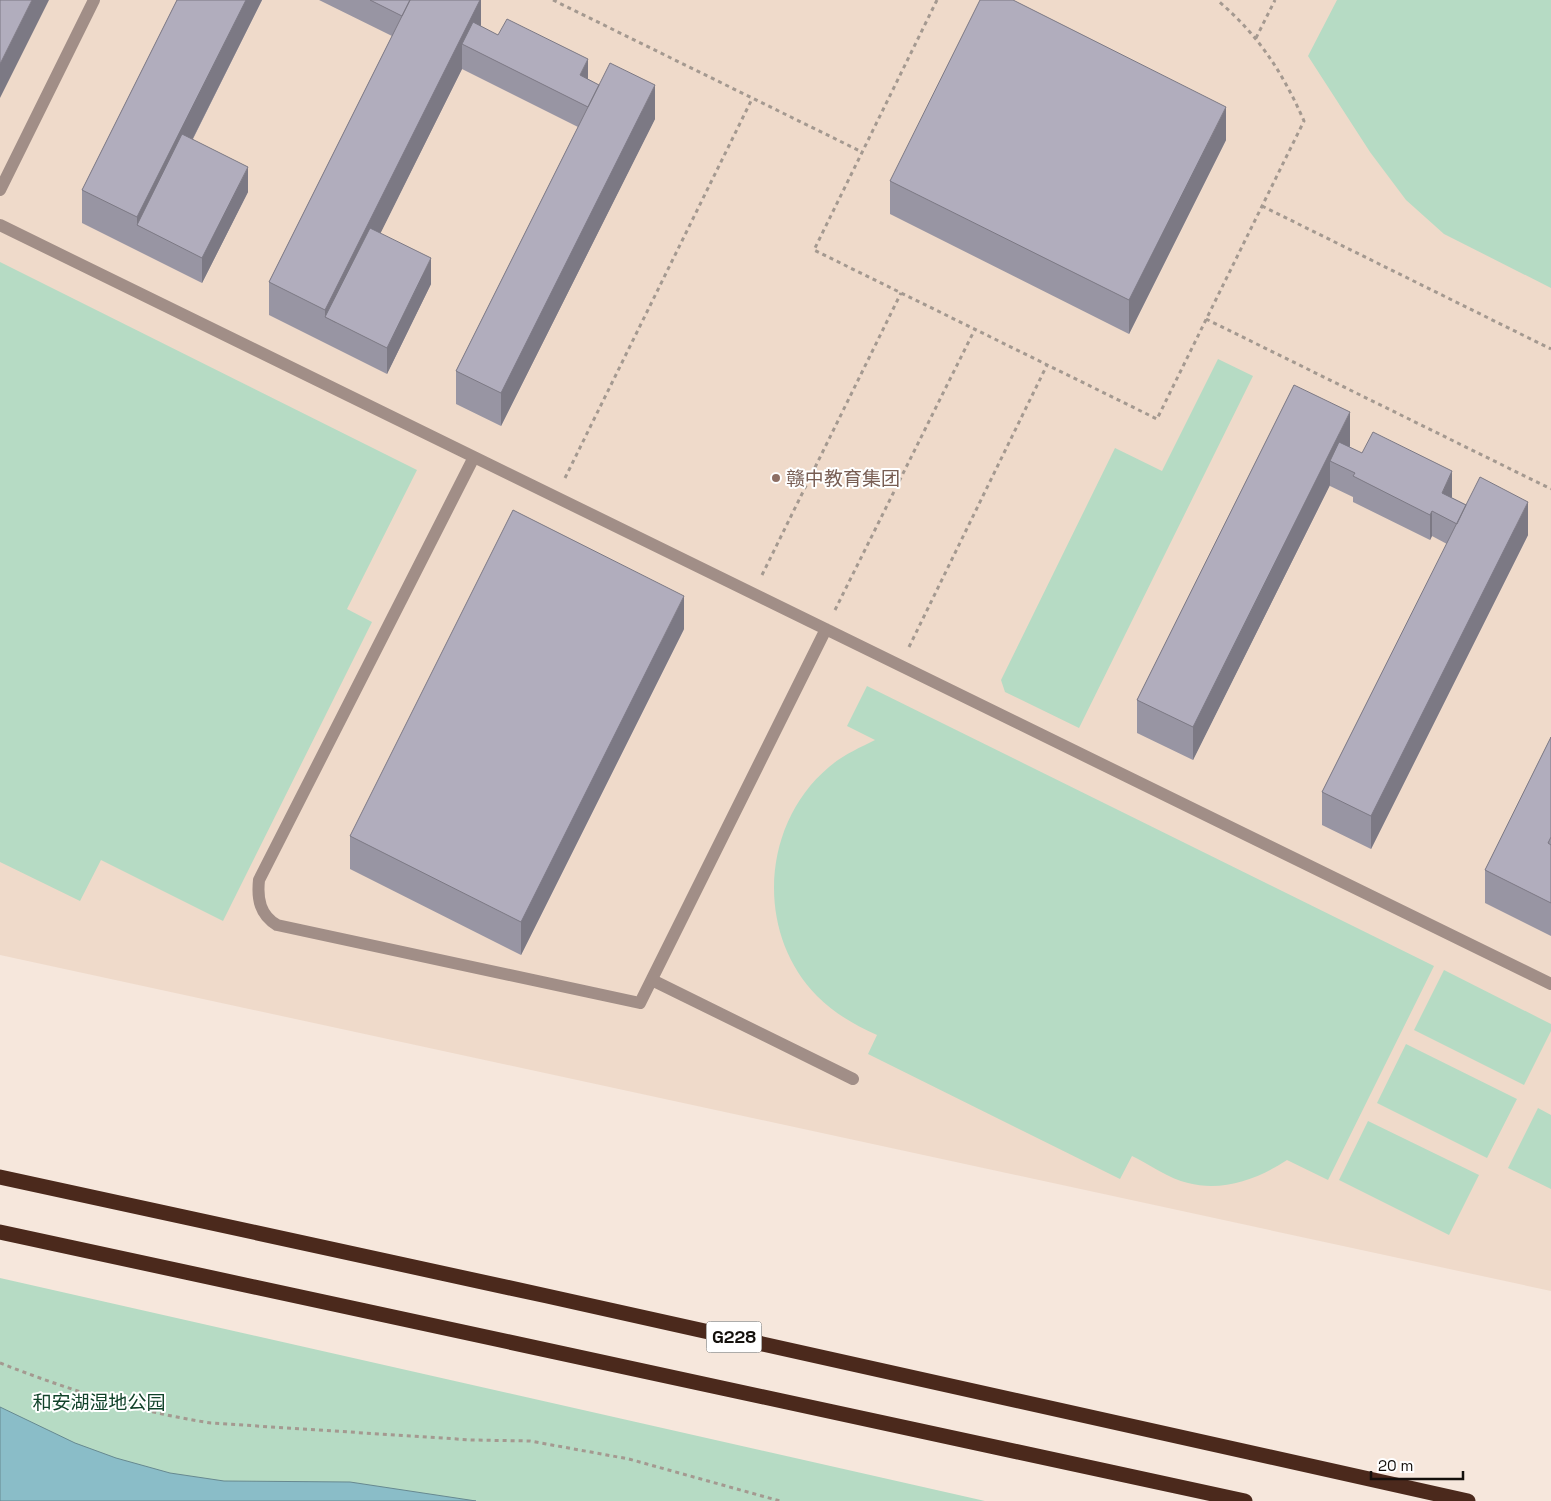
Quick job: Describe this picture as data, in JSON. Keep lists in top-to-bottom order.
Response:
{
  "streets": {
    "highway": ["G228"]
  },
  "parks": ["和安湖湿地公园"],
  "places": ["赣中教育集团"],
  "scale_bar": "20 m"
}
